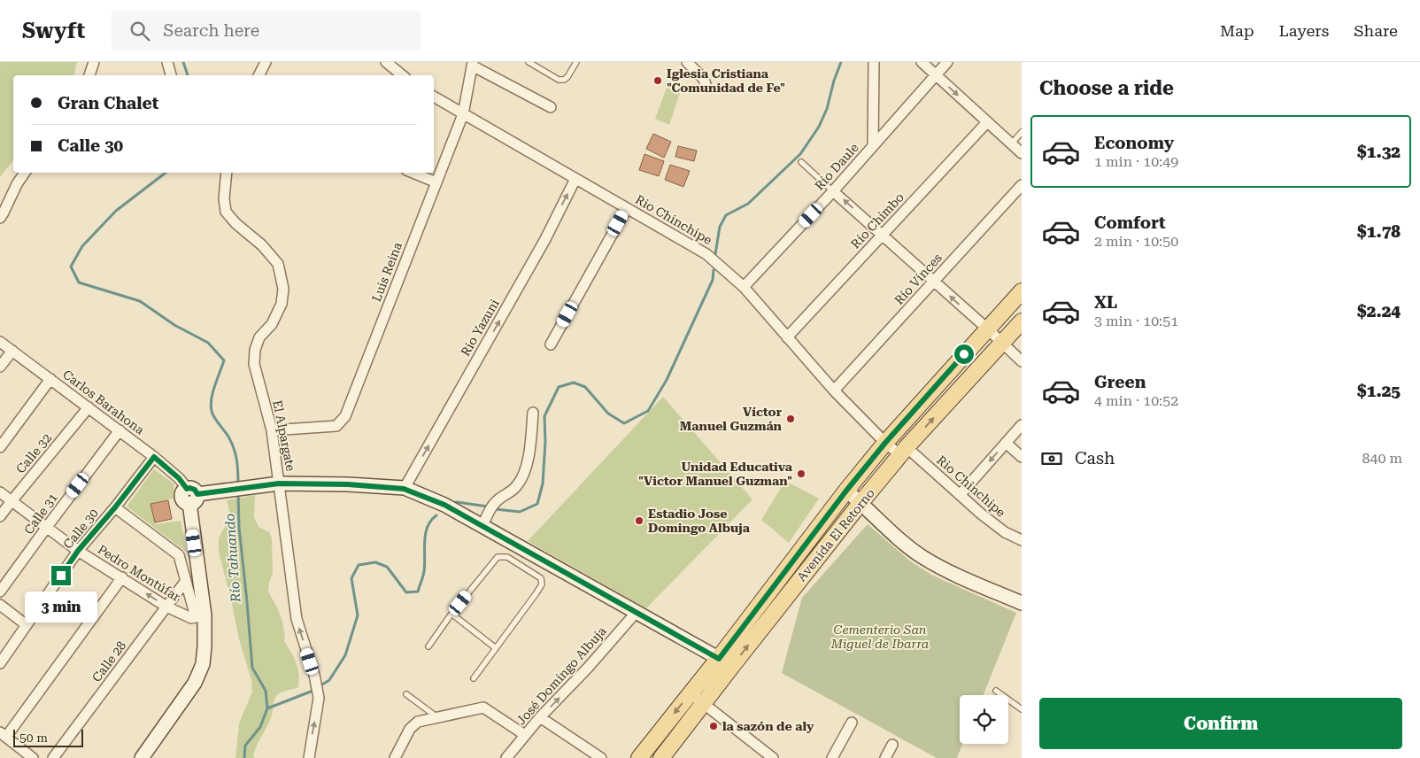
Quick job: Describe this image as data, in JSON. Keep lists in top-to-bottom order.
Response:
{
  "streets": {
    "main road": ["Avenida El Retorno"],
    "street": [
      "Río Daule",
      "Rio Chinchipe",
      "Río Chimbo",
      "Luis Reina",
      "Río Vinces",
      "Rio Yazuni",
      "Carlos Barahona",
      "El Alpargate",
      "Calle 32",
      "Calle 31",
      "Calle 30",
      "Pedro Montúfar",
      "Calle 28",
      "José Domingo Albuja"
    ]
  },
  "crossings": [
    ["Río Daule", "Rio Chinchipe"],
    ["Rio Chinchipe", "Río Chimbo"],
    ["Rio Chinchipe", "Luis Reina"],
    ["Rio Chinchipe", "Río Vinces"],
    ["Rio Chinchipe", "Rio Yazuni"],
    ["Rio Chinchipe", "Avenida El Retorno"],
    ["Luis Reina", "El Alpargate"],
    ["Carlos Barahona", "Calle 32"],
    ["Carlos Barahona", "Calle 31"],
    ["Carlos Barahona", "Calle 30"],
    ["Calle 32", "Pedro Montúfar"],
    ["Calle 31", "Pedro Montúfar"],
    ["Calle 30", "Pedro Montúfar"],
    ["Pedro Montúfar", "Calle 28"]
  ],
  "one_way": ["El Alpargate", "José Domingo Albuja"],
  "water": ["Río Tahuando"],
  "parks": ["Cementerio San Miguel de Ibarra"],
  "places": [
    "Iglesia Cristiana \"Comunidad de Fe\"",
    "Víctor Manuel Guzmán",
    "Unidad Educativa \"Victor Manuel Guzman\"",
    "Estadio Jose Domingo Albuja",
    "la sazón de aly"
  ],
  "scale_bar": "50 m",
  "page": {
    "header": "Swyft",
    "search": "Search here",
    "nav": ["Map", "Layers", "Share"],
    "heading": "Choose a ride",
    "banner": ["Gran Chalet", "Calle 30"],
    "list": [
      {
        "name": "Economy",
        "note": "1 min · 10:49",
        "value": "$1.32"
      },
      {
        "name": "Comfort",
        "note": "2 min · 10:50",
        "value": "$1.78"
      },
      {
        "name": "XL",
        "note": "3 min · 10:51",
        "value": "$2.24"
      },
      {
        "name": "Green",
        "note": "4 min · 10:52",
        "value": "$1.25"
      }
    ],
    "pay": ["Cash", "840 m"],
    "bubble": "3 min",
    "buttons": "Confirm",
    "scale": "50 m"
  }
}
